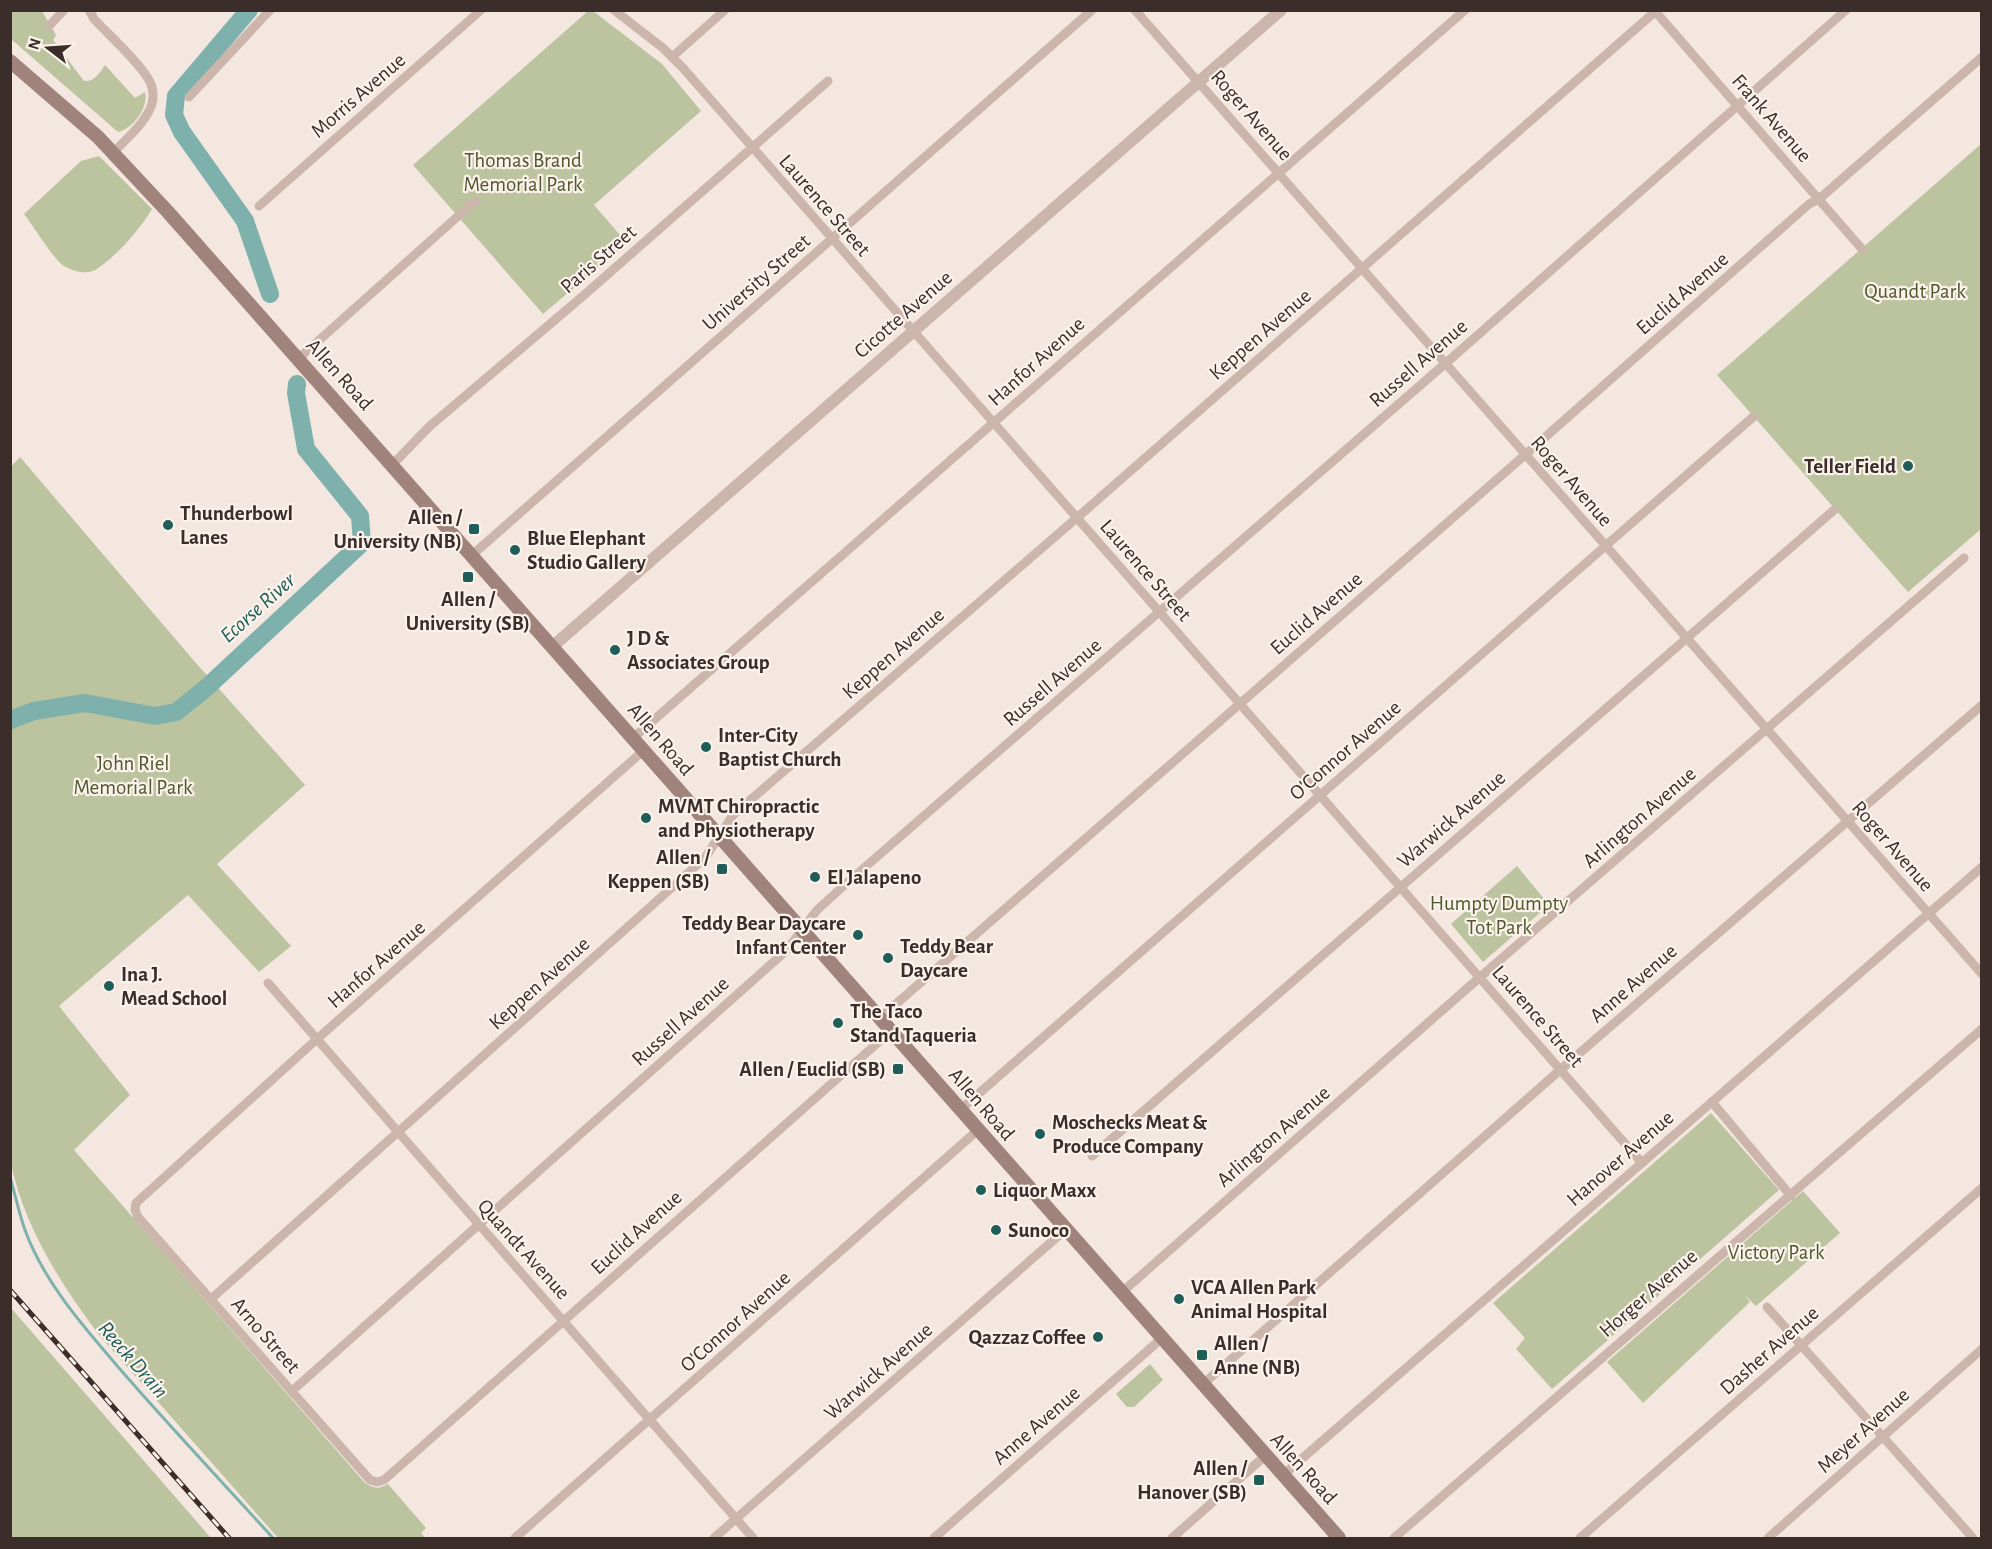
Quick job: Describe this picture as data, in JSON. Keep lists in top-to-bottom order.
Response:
{
  "streets": {
    "main road": ["Allen Road"],
    "street": [
      "Morris Avenue",
      "Roger Avenue",
      "Frank Avenue",
      "Laurence Street",
      "Paris Street",
      "University Street",
      "Euclid Avenue",
      "Cicotte Avenue",
      "Keppen Avenue",
      "Hanfor Avenue",
      "Russell Avenue",
      "O'Connor Avenue",
      "Arlington Avenue",
      "Warwick Avenue",
      "Anne Avenue",
      "Hanover Avenue",
      "Quandt Avenue",
      "Horger Avenue",
      "Arno Street",
      "Dasher Avenue",
      "Meyer Avenue"
    ]
  },
  "crossings": [
    ["Roger Avenue", "Euclid Avenue"],
    ["Roger Avenue", "Cicotte Avenue"],
    ["Roger Avenue", "Keppen Avenue"],
    ["Roger Avenue", "Hanfor Avenue"],
    ["Roger Avenue", "Russell Avenue"],
    ["Roger Avenue", "O'Connor Avenue"],
    ["Roger Avenue", "Arlington Avenue"],
    ["Roger Avenue", "Warwick Avenue"],
    ["Roger Avenue", "Anne Avenue"],
    ["Roger Avenue", "Hanover Avenue"],
    ["Frank Avenue", "Euclid Avenue"],
    ["Frank Avenue", "Keppen Avenue"],
    ["Frank Avenue", "Russell Avenue"],
    ["Laurence Street", "Paris Street"],
    ["Laurence Street", "University Street"],
    ["Laurence Street", "Euclid Avenue"],
    ["Laurence Street", "Cicotte Avenue"],
    ["Laurence Street", "Keppen Avenue"],
    ["Laurence Street", "Hanfor Avenue"],
    ["Laurence Street", "Russell Avenue"],
    ["Laurence Street", "O'Connor Avenue"],
    ["Laurence Street", "Arlington Avenue"],
    ["Laurence Street", "Warwick Avenue"],
    ["Laurence Street", "Anne Avenue"],
    ["Laurence Street", "Hanover Avenue"],
    ["Paris Street", "Allen Road"],
    ["University Street", "Allen Road"],
    ["Euclid Avenue", "Allen Road"],
    ["Euclid Avenue", "Quandt Avenue"],
    ["Euclid Avenue", "Arno Street"],
    ["Cicotte Avenue", "Allen Road"],
    ["Keppen Avenue", "Allen Road"],
    ["Keppen Avenue", "Quandt Avenue"],
    ["Keppen Avenue", "Arno Street"],
    ["Hanfor Avenue", "Allen Road"],
    ["Hanfor Avenue", "Quandt Avenue"],
    ["Hanfor Avenue", "Arno Street"],
    ["Russell Avenue", "Allen Road"],
    ["Russell Avenue", "Quandt Avenue"],
    ["Russell Avenue", "Arno Street"],
    ["Allen Road", "O'Connor Avenue"],
    ["Allen Road", "Arlington Avenue"],
    ["Allen Road", "Warwick Avenue"],
    ["Allen Road", "Anne Avenue"],
    ["Allen Road", "Hanover Avenue"],
    ["O'Connor Avenue", "Quandt Avenue"],
    ["Warwick Avenue", "Quandt Avenue"]
  ],
  "water": ["Ecorse River", "Reeck Drain"],
  "parks": [
    "Thomas Brand Memorial Park",
    "Quandt Park",
    "John Riel Memorial Park",
    "Humpty Dumpty Tot Park",
    "Victory Park"
  ],
  "places": {
    "other": [
      "Teller Field",
      "Thunderbowl Lanes",
      "Blue Elephant Studio Gallery",
      "J D & Associates Group",
      "Inter-City Baptist Church",
      "MVMT Chiropractic and Physiotherapy",
      "El Jalapeno",
      "Teddy Bear Daycare Infant Center",
      "Teddy Bear Daycare",
      "Ina J. Mead School",
      "The Taco Stand Taqueria",
      "Moschecks Meat & Produce Company",
      "Liquor Maxx",
      "Sunoco",
      "VCA Allen Park Animal Hospital",
      "Qazzaz Coffee"
    ],
    "transit": [
      "Allen / University (NB)",
      "Allen / University (SB)",
      "Allen / Keppen (SB)",
      "Allen / Euclid (SB)",
      "Allen / Anne (NB)",
      "Allen / Hanover (SB)"
    ]
  },
  "north": "left"
}
